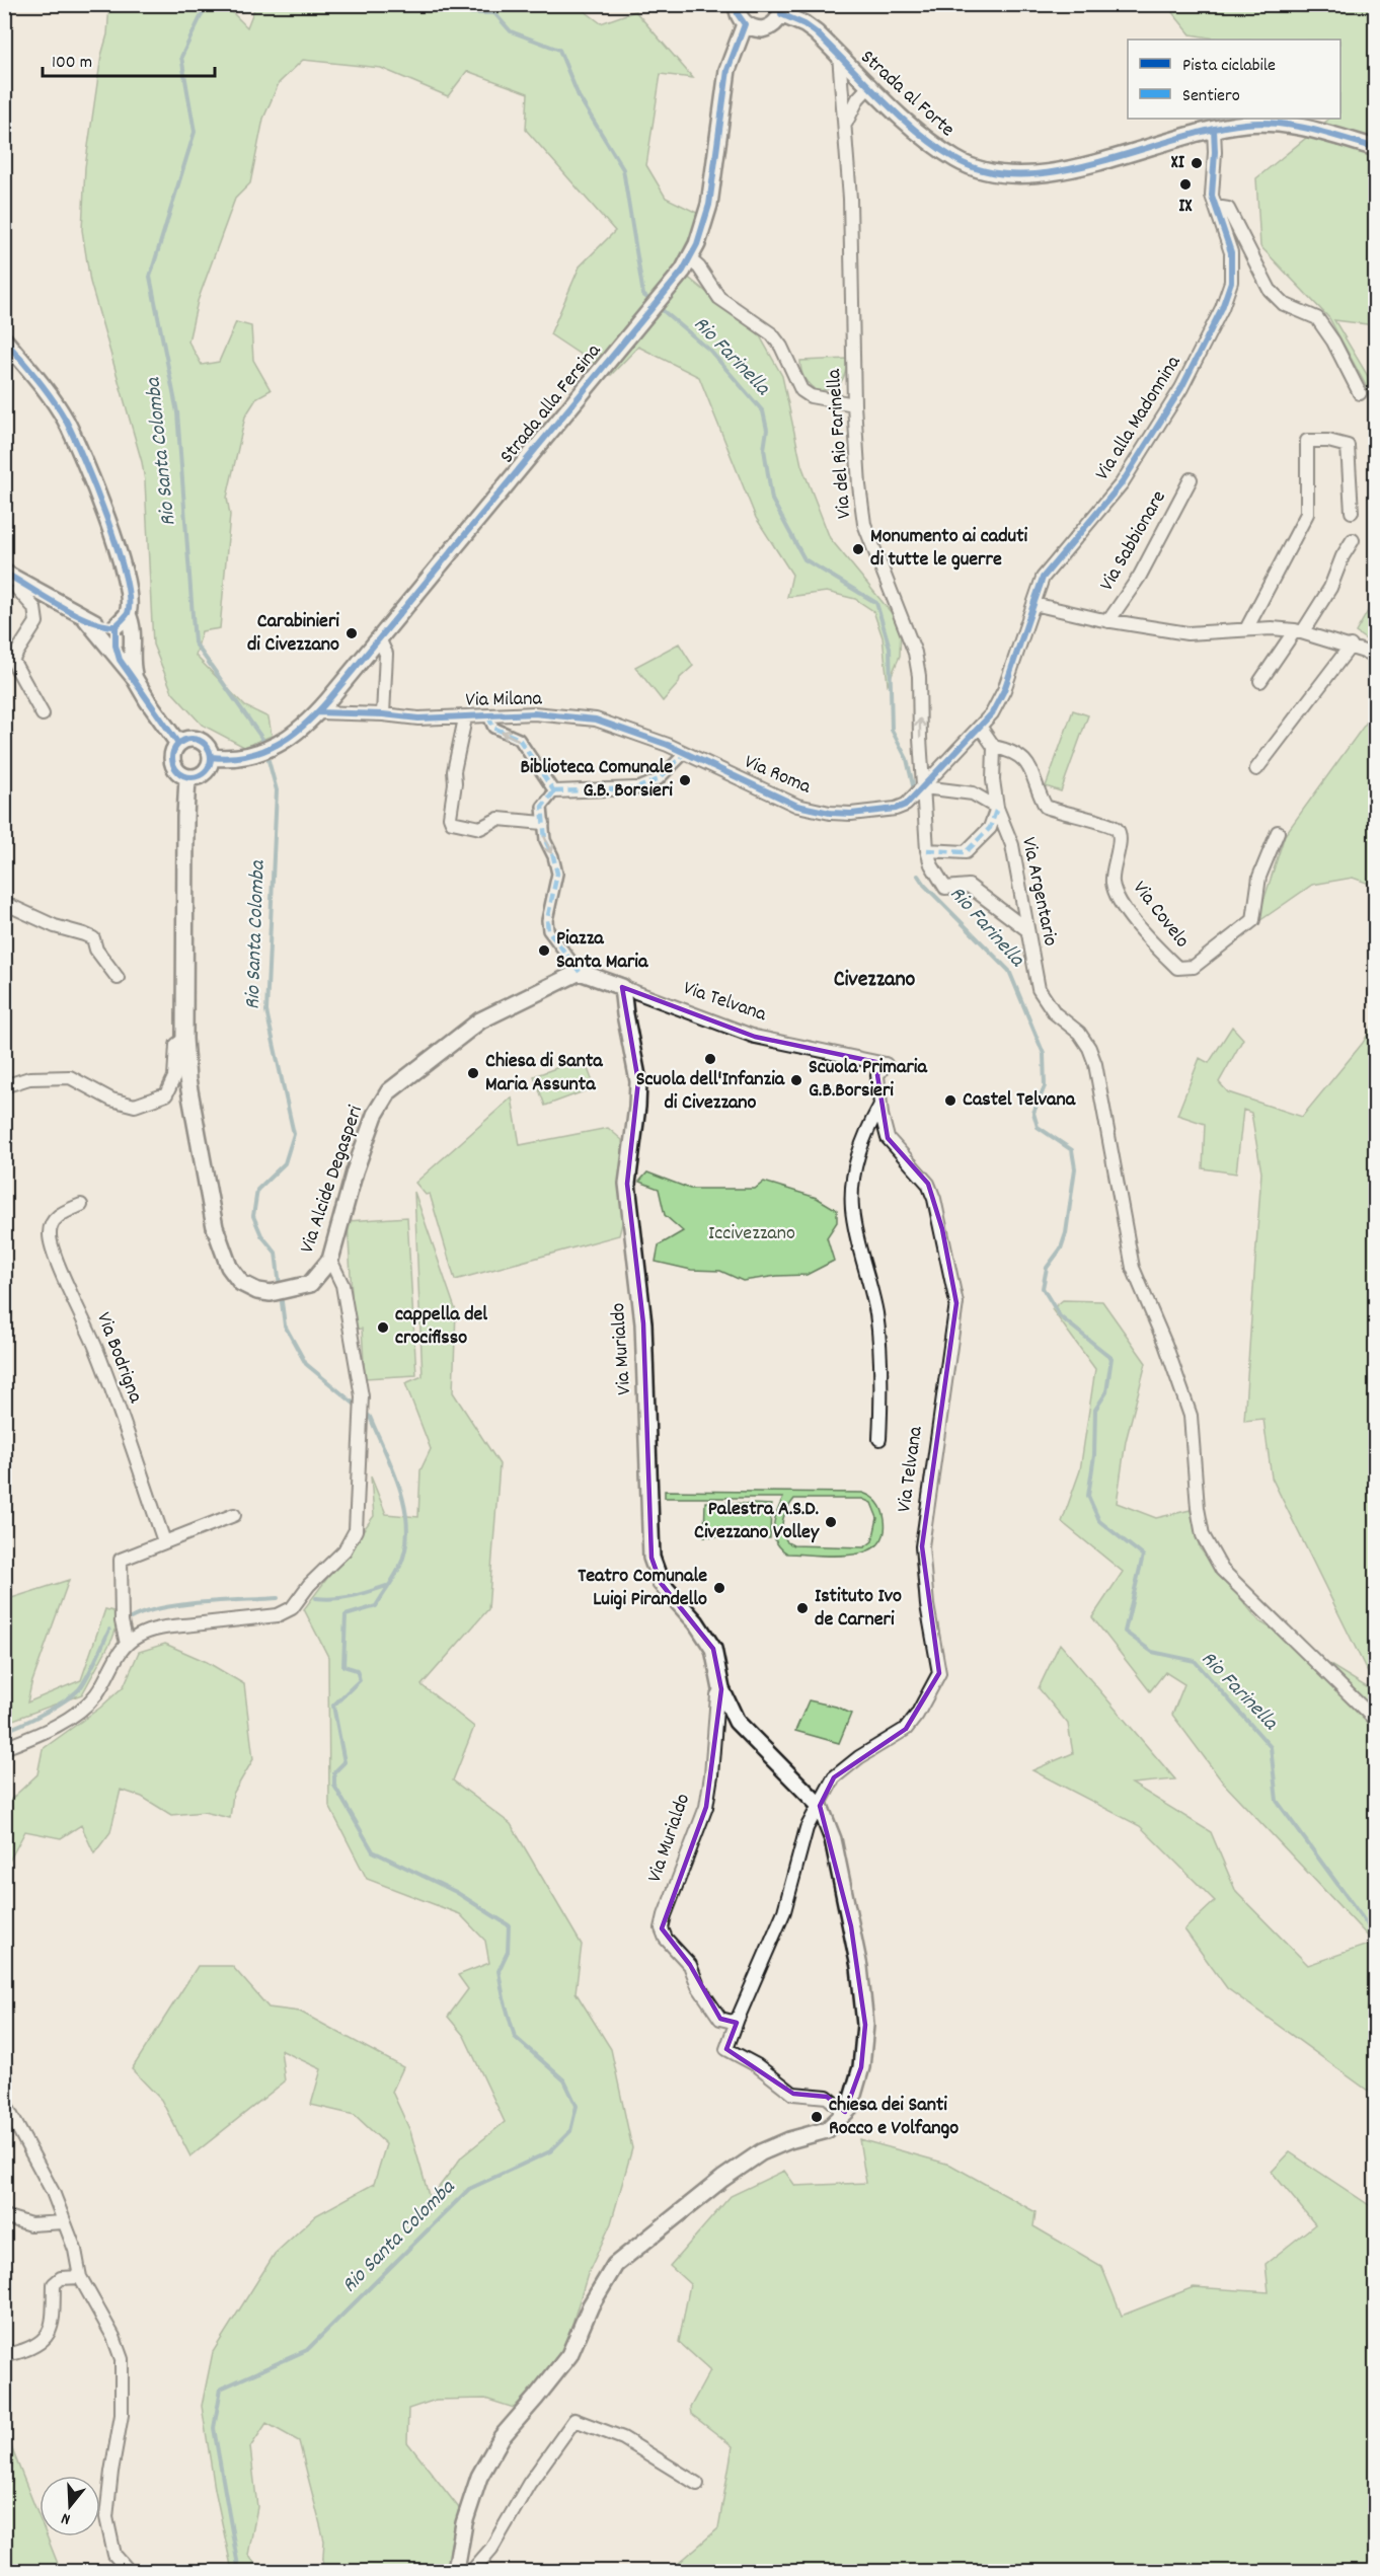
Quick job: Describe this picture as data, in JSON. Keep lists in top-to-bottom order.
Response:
{
  "streets": {
    "street": [
      "Strada al Forte",
      "Strada alla Fersina",
      "Via alla Madonnina",
      "Via del Rio Farinella",
      "Via Sabbionare",
      "Via Milana",
      "Via Roma",
      "Via Argentario",
      "Via Covelo",
      "Via Telvana",
      "Via Alcide Degasperi",
      "Via Murialdo",
      "Via Bodrigna"
    ]
  },
  "crossings": [
    ["Strada al Forte", "Via alla Madonnina"],
    ["Strada al Forte", "Via del Rio Farinella"],
    ["Strada alla Fersina", "Via Milana"],
    ["Strada alla Fersina", "Via Alcide Degasperi"],
    ["Via alla Madonnina", "Via del Rio Farinella"],
    ["Via alla Madonnina", "Via Sabbionare"],
    ["Via alla Madonnina", "Via Roma"],
    ["Via del Rio Farinella", "Via Roma"],
    ["Via Milana", "Via Roma"],
    ["Via Telvana", "Via Alcide Degasperi"],
    ["Via Telvana", "Via Murialdo"]
  ],
  "one_way": ["Via del Rio Farinella"],
  "districts": ["Civezzano"],
  "water": ["Rio Farinella", "Rio Santa Colomba"],
  "parks": ["Iccivezzano"],
  "places": [
    "XI",
    "IX",
    "Monumento ai caduti di tutte le guerre",
    "Carabinieri di Civezzano",
    "Biblioteca Comunale G.B. Borsieri",
    "Piazza Santa Maria",
    "Scuola dell'Infanzia di Civezzano",
    "Chiesa di Santa Maria Assunta",
    "Scuola Primaria G.B.Borsieri",
    "Castel Telvana",
    "cappella del crocifisso",
    "Palestra A.S.D. Civezzano Volley",
    "Teatro Comunale Luigi Pirandello",
    "Istituto Ivo de Carneri",
    "chiesa dei Santi Rocco e Volfango"
  ],
  "legend": ["Pista ciclabile", "Sentiero"],
  "scale_bar": "100 m",
  "north": "bottom"
}
